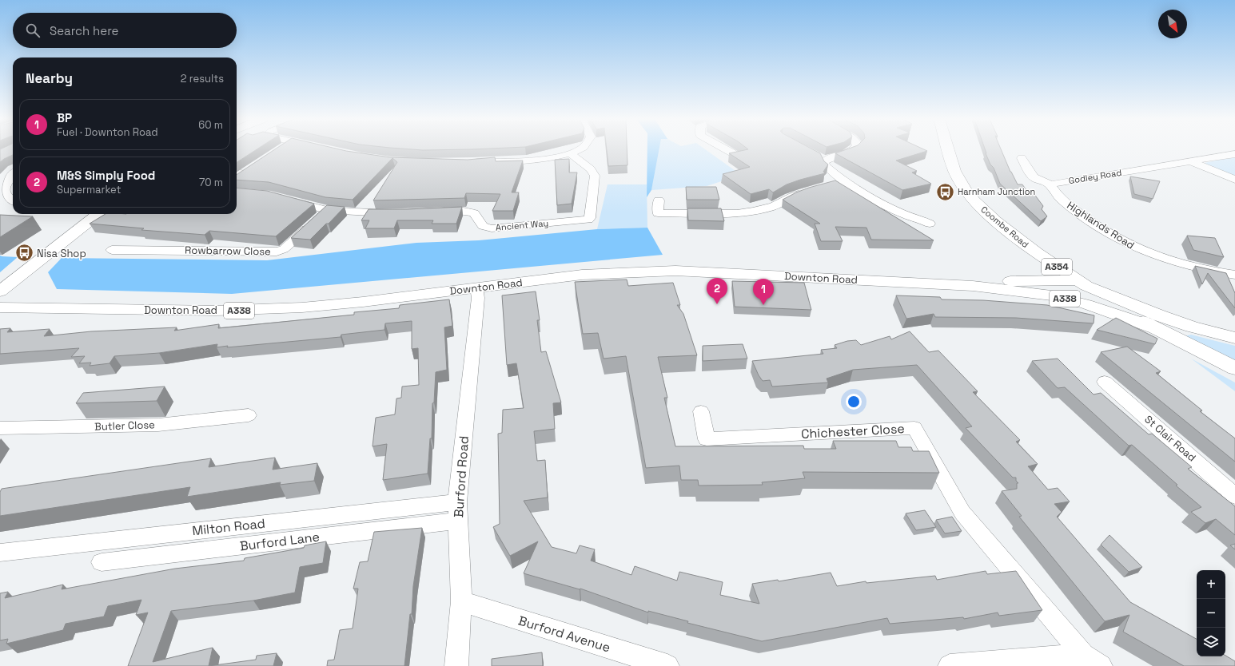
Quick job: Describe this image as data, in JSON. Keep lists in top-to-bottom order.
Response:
{
  "streets": {
    "main road": [
      "Coombe Road",
      "A354",
      "Downton Road",
      "A338"
    ],
    "street": [
      "Godley Road",
      "Ancient Way",
      "Highlands Road",
      "Rowbarrow Close",
      "Butler Close",
      "Chichester Close",
      "St Clair Road",
      "Burford Road",
      "Milton Road",
      "Burford Lane",
      "Burford Avenue"
    ]
  },
  "crossings": [
    ["Godley Road", "Highlands Road"],
    ["Coombe Road", "Downton Road"],
    ["Coombe Road", "A338"],
    ["Downton Road", "A338"],
    ["Downton Road", "Burford Road"],
    ["Burford Road", "Milton Road"],
    ["Burford Road", "Burford Lane"],
    ["Burford Road", "Burford Avenue"],
    ["Milton Road", "Burford Lane"]
  ],
  "places": {
    "bus stop": ["Harnham Junction", "Nisa Shop"]
  },
  "north": "bottom right",
  "page": {
    "search": "Search here",
    "heading": ["Nearby", "2 results"],
    "list": [
      {
        "mark": "1",
        "name": "BP",
        "note": "Fuel · Downton Road",
        "value": "60 m"
      },
      {
        "mark": "2",
        "name": "M&S Simply Food",
        "note": "Supermarket",
        "value": "70 m"
      }
    ],
    "pins": ["2", "1"],
    "map_buttons": ["+", "−"]
  }
}
